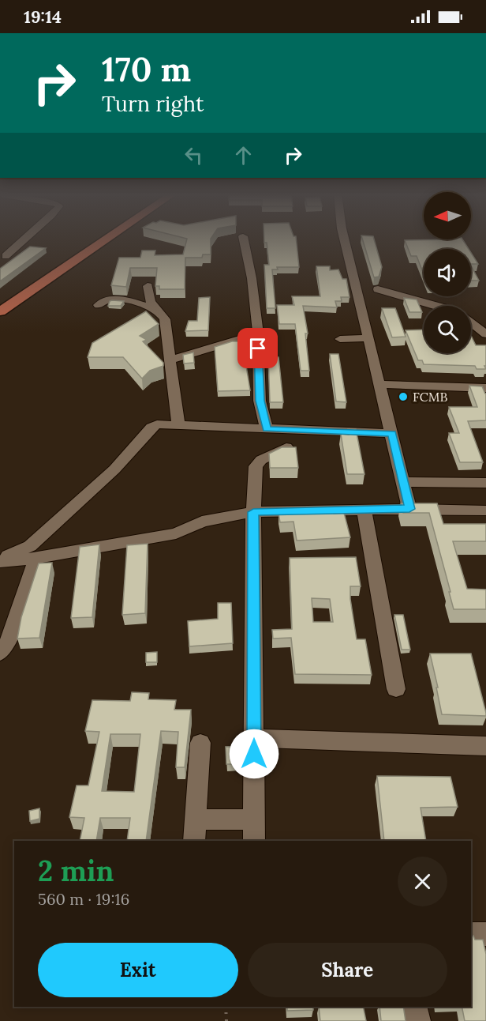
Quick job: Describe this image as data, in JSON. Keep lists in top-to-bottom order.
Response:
{
  "places": ["FCMB"],
  "north": "left",
  "page": {
    "status": "19:14",
    "turn": ["170 m", "Turn right"],
    "heading": ["2 min", "560 m · 19:16"],
    "buttons": ["Exit", "Share"]
  }
}
